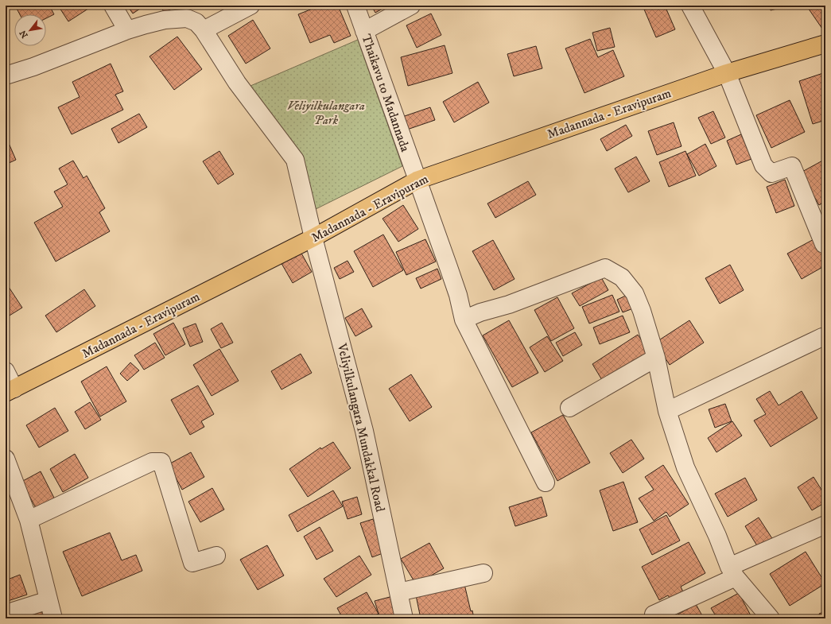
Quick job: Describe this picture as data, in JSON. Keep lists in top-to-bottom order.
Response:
{
  "streets": {
    "main road": ["Madannada - Eravipuram"],
    "street": ["Thaikavu to Madannada", "Veliyilkulangara Mundakkal Road"]
  },
  "crossings": [
    ["Thaikavu to Madannada", "Madannada - Eravipuram"],
    ["Madannada - Eravipuram", "Veliyilkulangara Mundakkal Road"]
  ],
  "parks": ["Veliyilkulangara Park"],
  "north": "bottom left"
}
